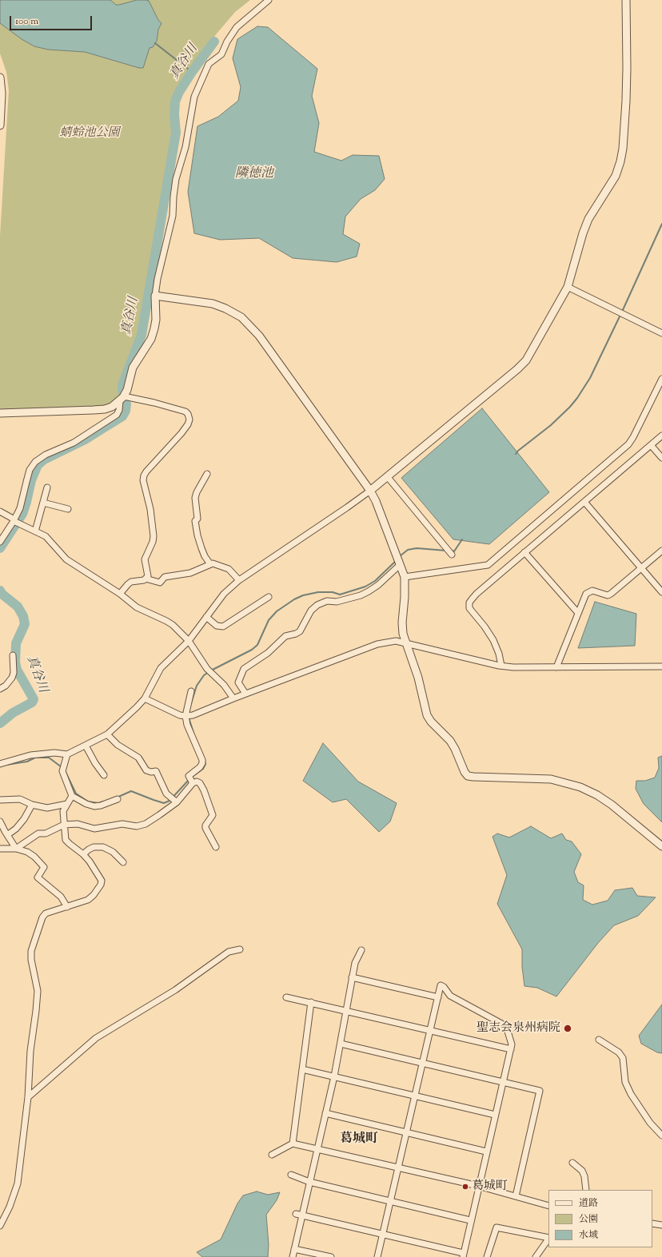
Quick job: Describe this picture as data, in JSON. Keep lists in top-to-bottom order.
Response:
{
  "districts": ["葛城町"],
  "water": ["真谷川", "隣徳池"],
  "parks": ["蜻蛉池公園"],
  "places": ["聖志会泉州病院", "葛城町"],
  "legend": ["道路", "公園", "水域"],
  "scale_bar": "100 m"
}
